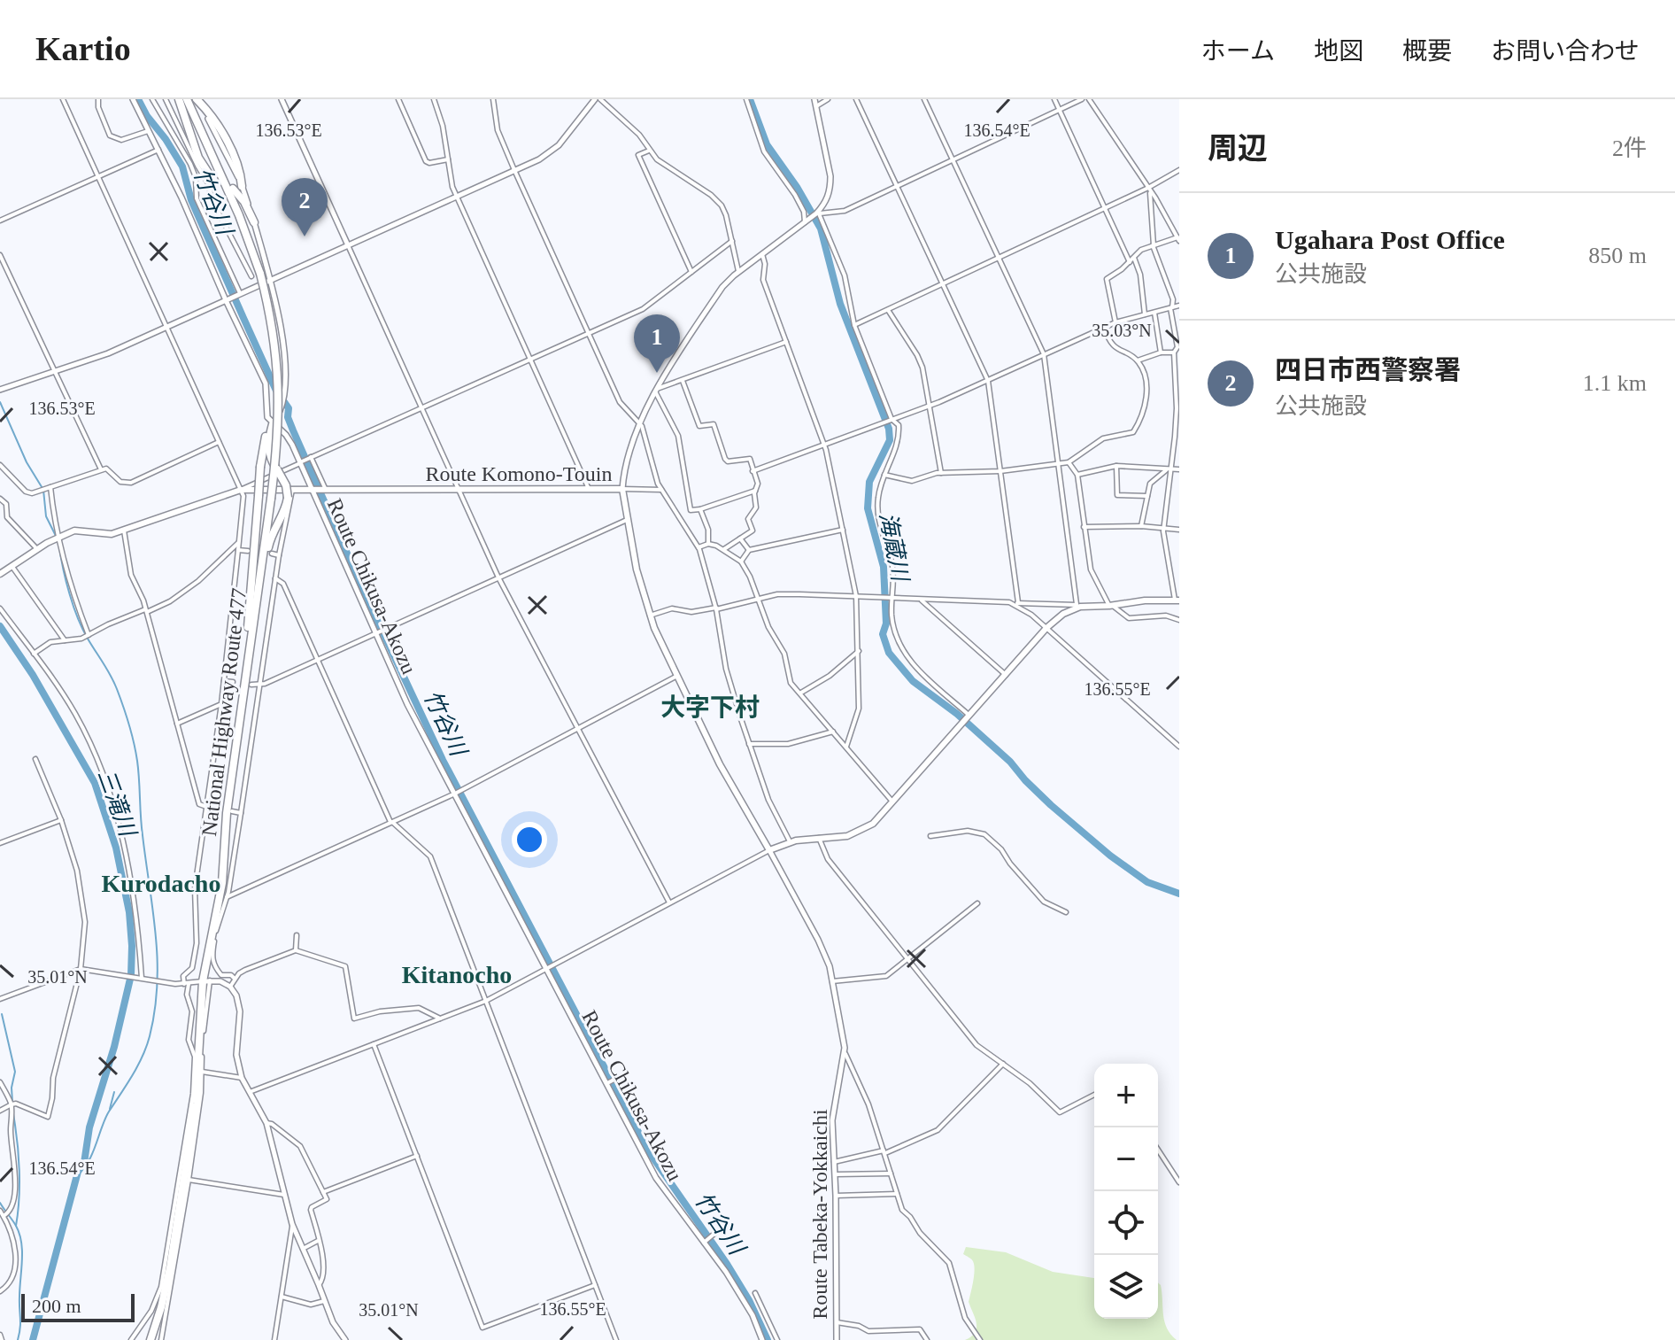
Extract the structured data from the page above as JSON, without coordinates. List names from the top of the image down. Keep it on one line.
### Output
{"streets":{"highway":["National Highway Route 477"],"main road":["Route Komono-Touin","Route Chikusa-Akozu","Route Tabeka-Yokkaichi"]},"crossings":[["Route Komono-Touin","Route Chikusa-Akozu"],["Route Komono-Touin","Route Tabeka-Yokkaichi"]],"districts":["大字下村","Kurodacho","Kitanocho"],"water":["竹谷川","海蔵川","三滝川"],"scale_bar":"200 m","page":{"header":"Kartio","nav":["ホーム","地図","概要","お問い合わせ"],"heading":["周辺","2件"],"pins":["2","1"],"list":[{"mark":"1","name":"Ugahara Post Office","note":"公共施設","value":"850 m"},{"mark":"2","name":"四日市西警察署","note":"公共施設","value":"1.1 km"}],"map_buttons":["+","−"],"scale":"200 m"},"coordinates":["136.53°E","136.54°E","35.03°N","136.55°E","35.01°N"]}
